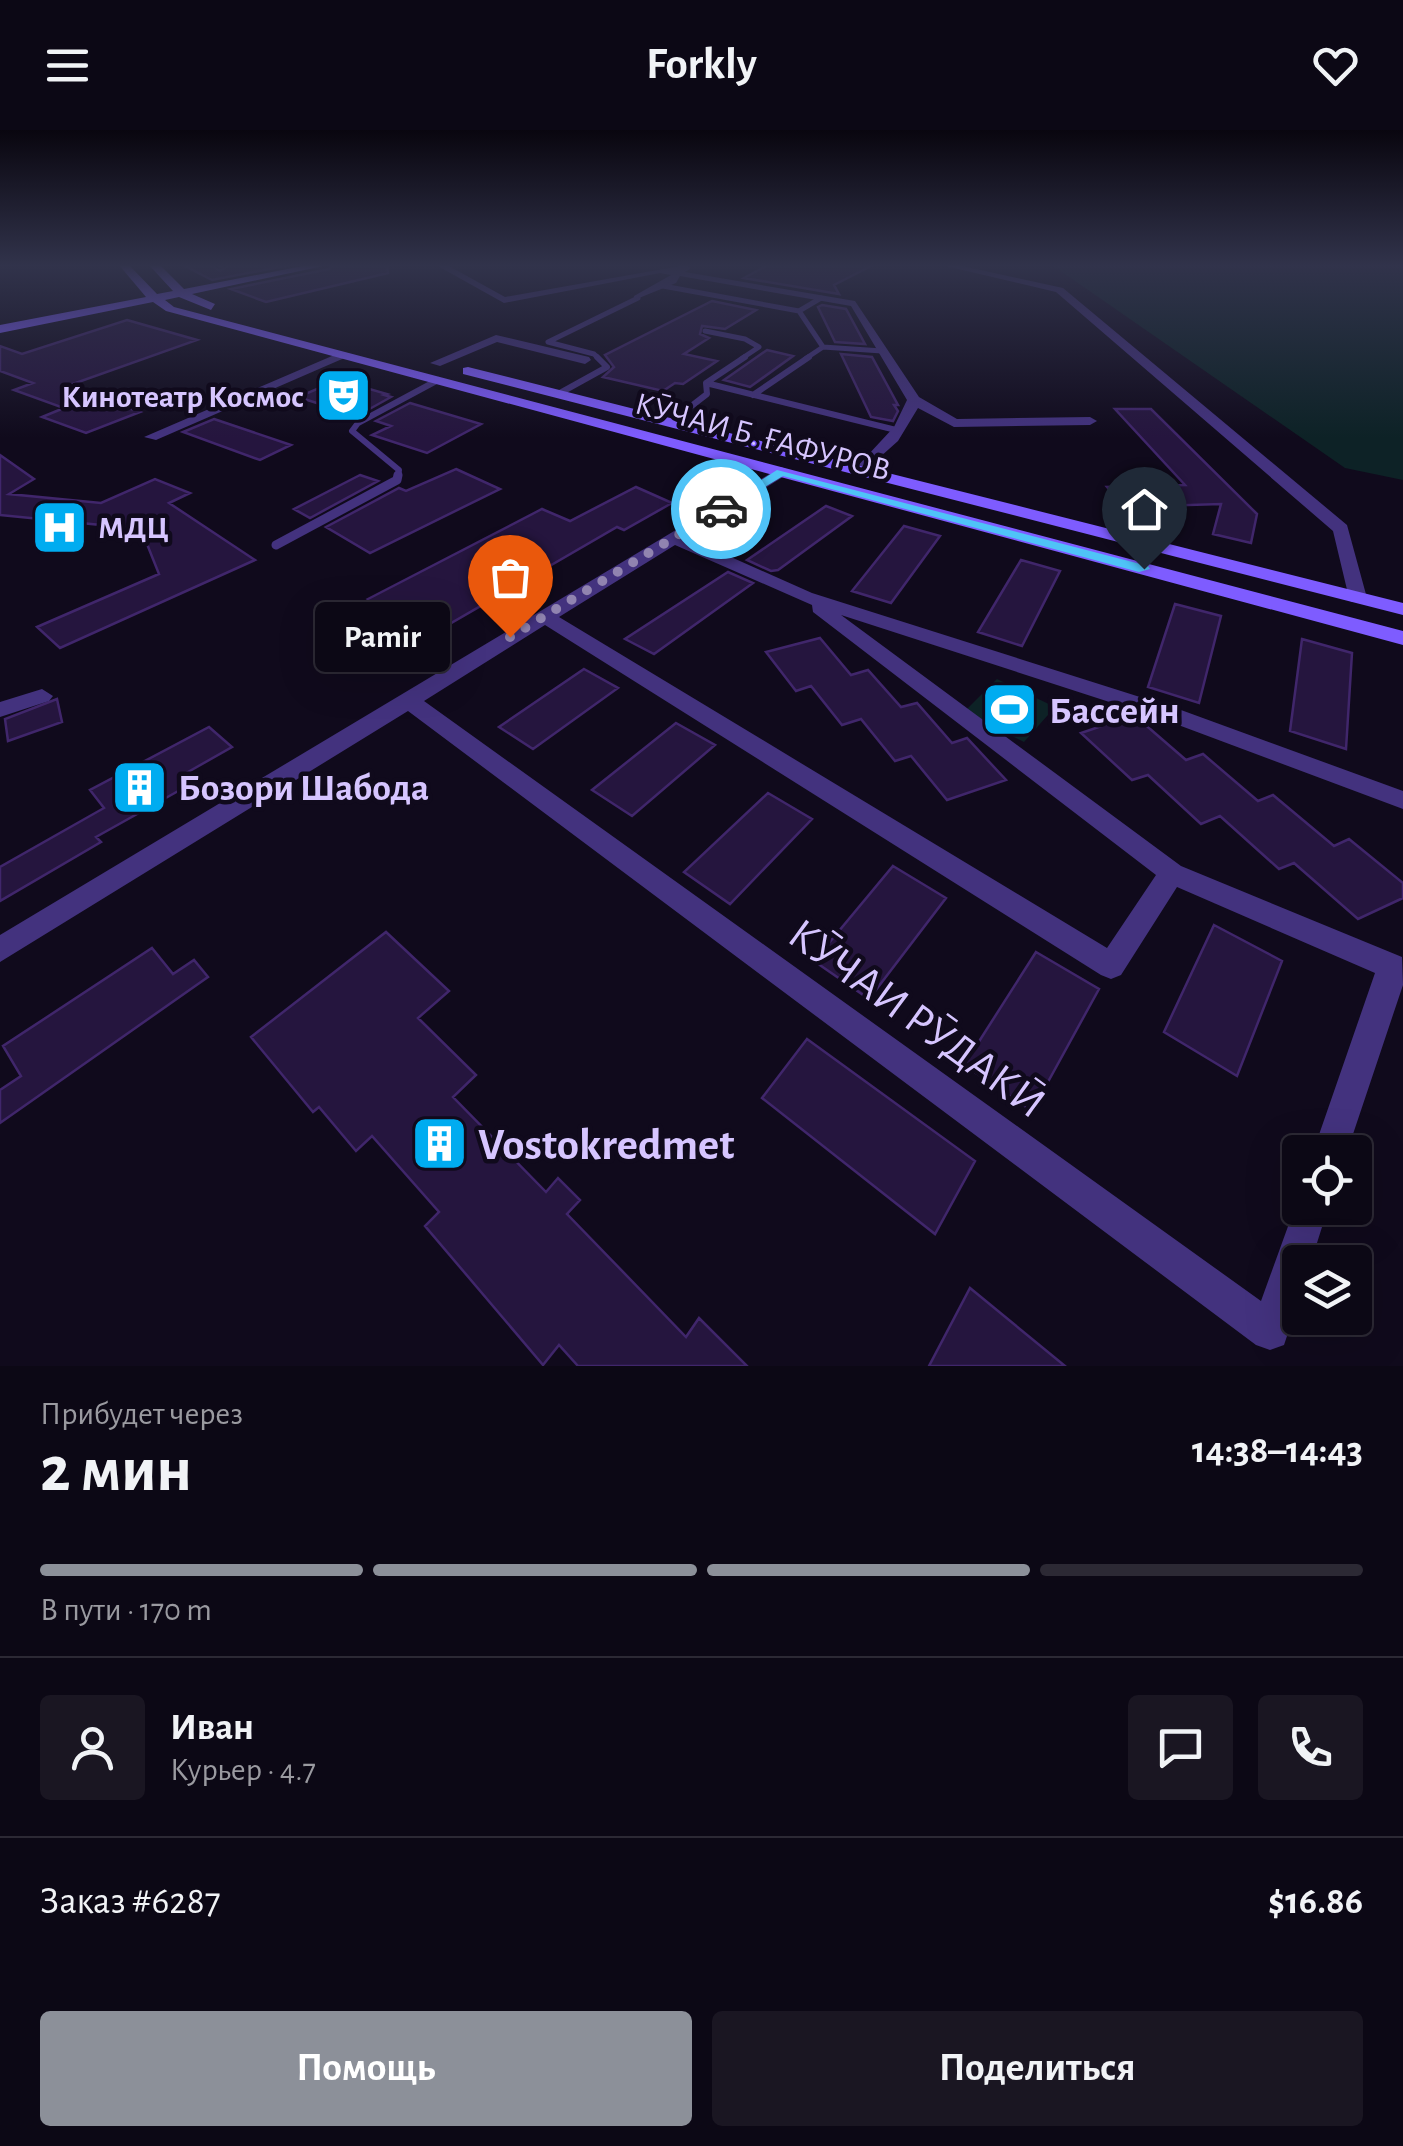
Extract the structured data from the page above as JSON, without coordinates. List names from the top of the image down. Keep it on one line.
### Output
{"streets":{"main road":["КӮЧАИ Б. ҒАФУРОВ"],"street":["КӮЧАИ РӮДАКӢ"]},"places":{"theatre":["Кинотеатр Космос"],"hospital":["МДЦ"],"other":["Pamir"],"sports":["Бассейн"],"building":["Бозори Шабода","Vostokredmet"]},"page":{"header":"Forkly","bubble":"Pamir","heading":["2 мин","Прибудет через","14:38–14:43"],"panel":["Иван","Курьер · 4.7","Заказ #6287","$16.86"],"bar":"В пути · 170 m","buttons":["Помощь","Поделиться"]}}
